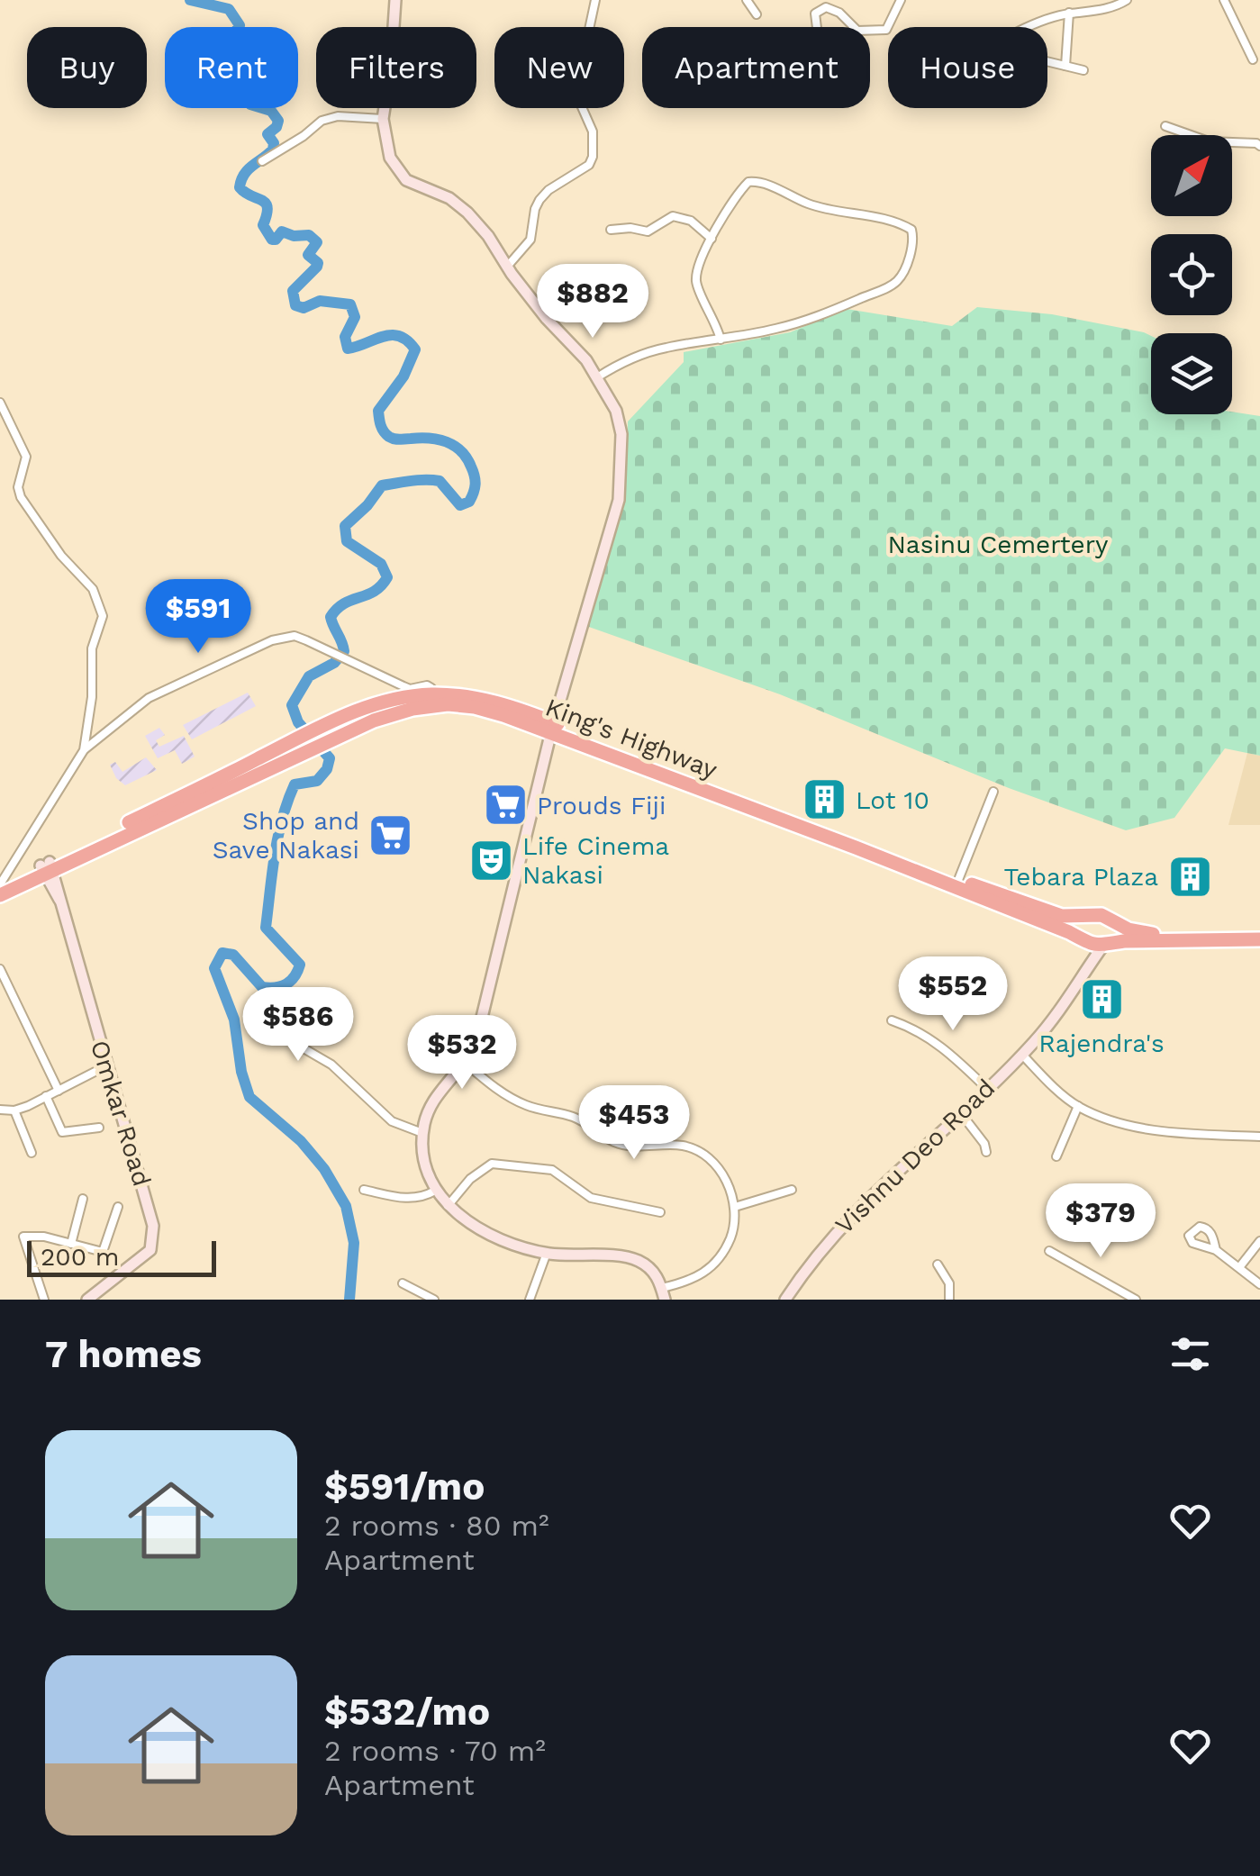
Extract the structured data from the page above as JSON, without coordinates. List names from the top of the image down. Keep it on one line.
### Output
{"streets":{"highway":["King's Highway"],"street":["Omkar Road","Vishnu Deo Road"]},"crossings":[["King's Highway","Omkar Road"],["King's Highway","Vishnu Deo Road"]],"parks":["Nasinu Cemertery"],"places":{"building":["Lot 10","Tebara Plaza","Rajendra's"],"supermarket":["Prouds Fiji","Shop and Save Nakasi"],"theatre":["Life Cinema Nakasi"]},"scale_bar":"200 m","north":"top right","page":{"chip":["Buy","Rent","Filters","New","Apartment","House"],"price":["$882","$591","$552","$586","$532","$453","$379"],"scale":"200 m","heading":"7 homes","list":[{"name":"$591/mo","note":"2 rooms · 80 m² · Apartment"},{"name":"$532/mo","note":"2 rooms · 70 m² · Apartment"}]}}
